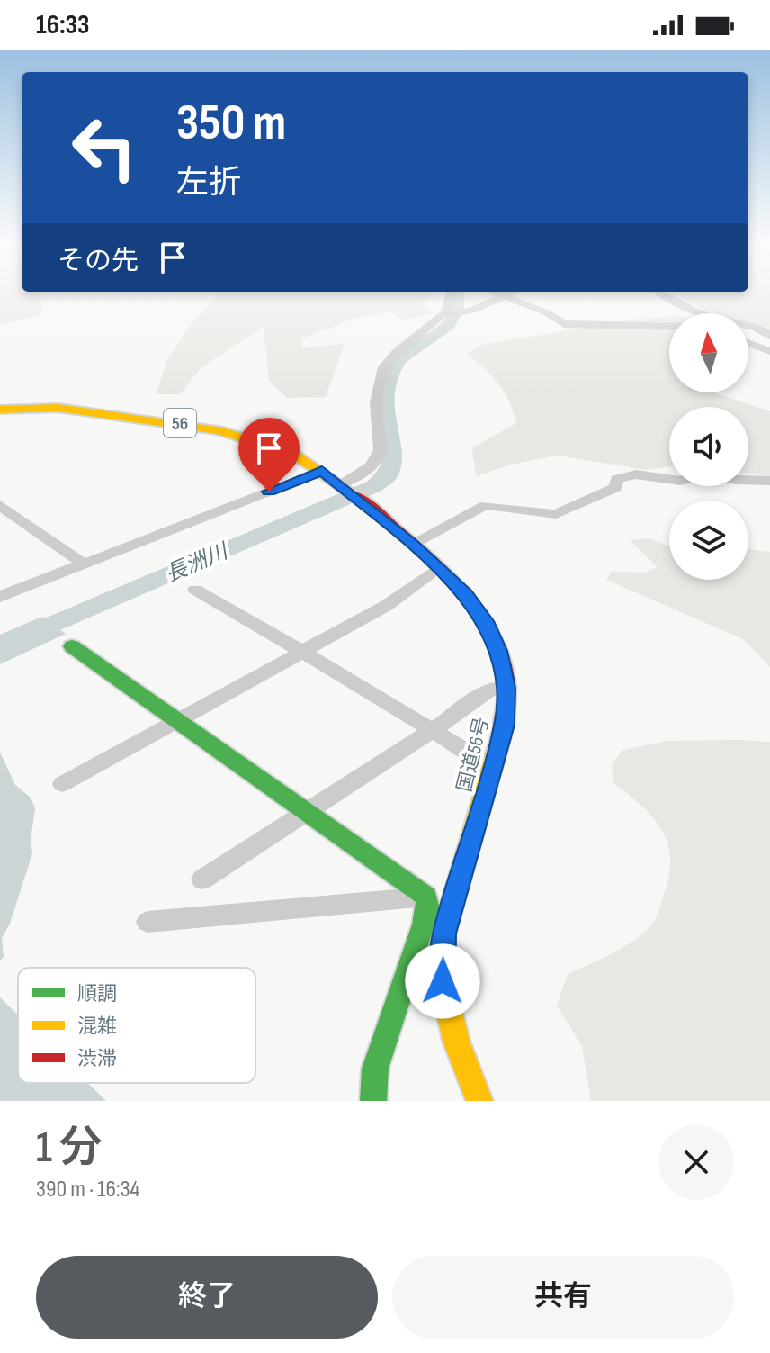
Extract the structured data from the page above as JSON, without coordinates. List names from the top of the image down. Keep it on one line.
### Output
{"streets":{"main road":["56","国道56号"]},"water":["長洲川"],"legend":["順調","混雑","渋滞"],"north":"top","page":{"status":"16:33","turn":["350 m","左折"],"then":"その先","heading":["1 分","390 m · 16:34"],"buttons":["終了","共有"]}}
